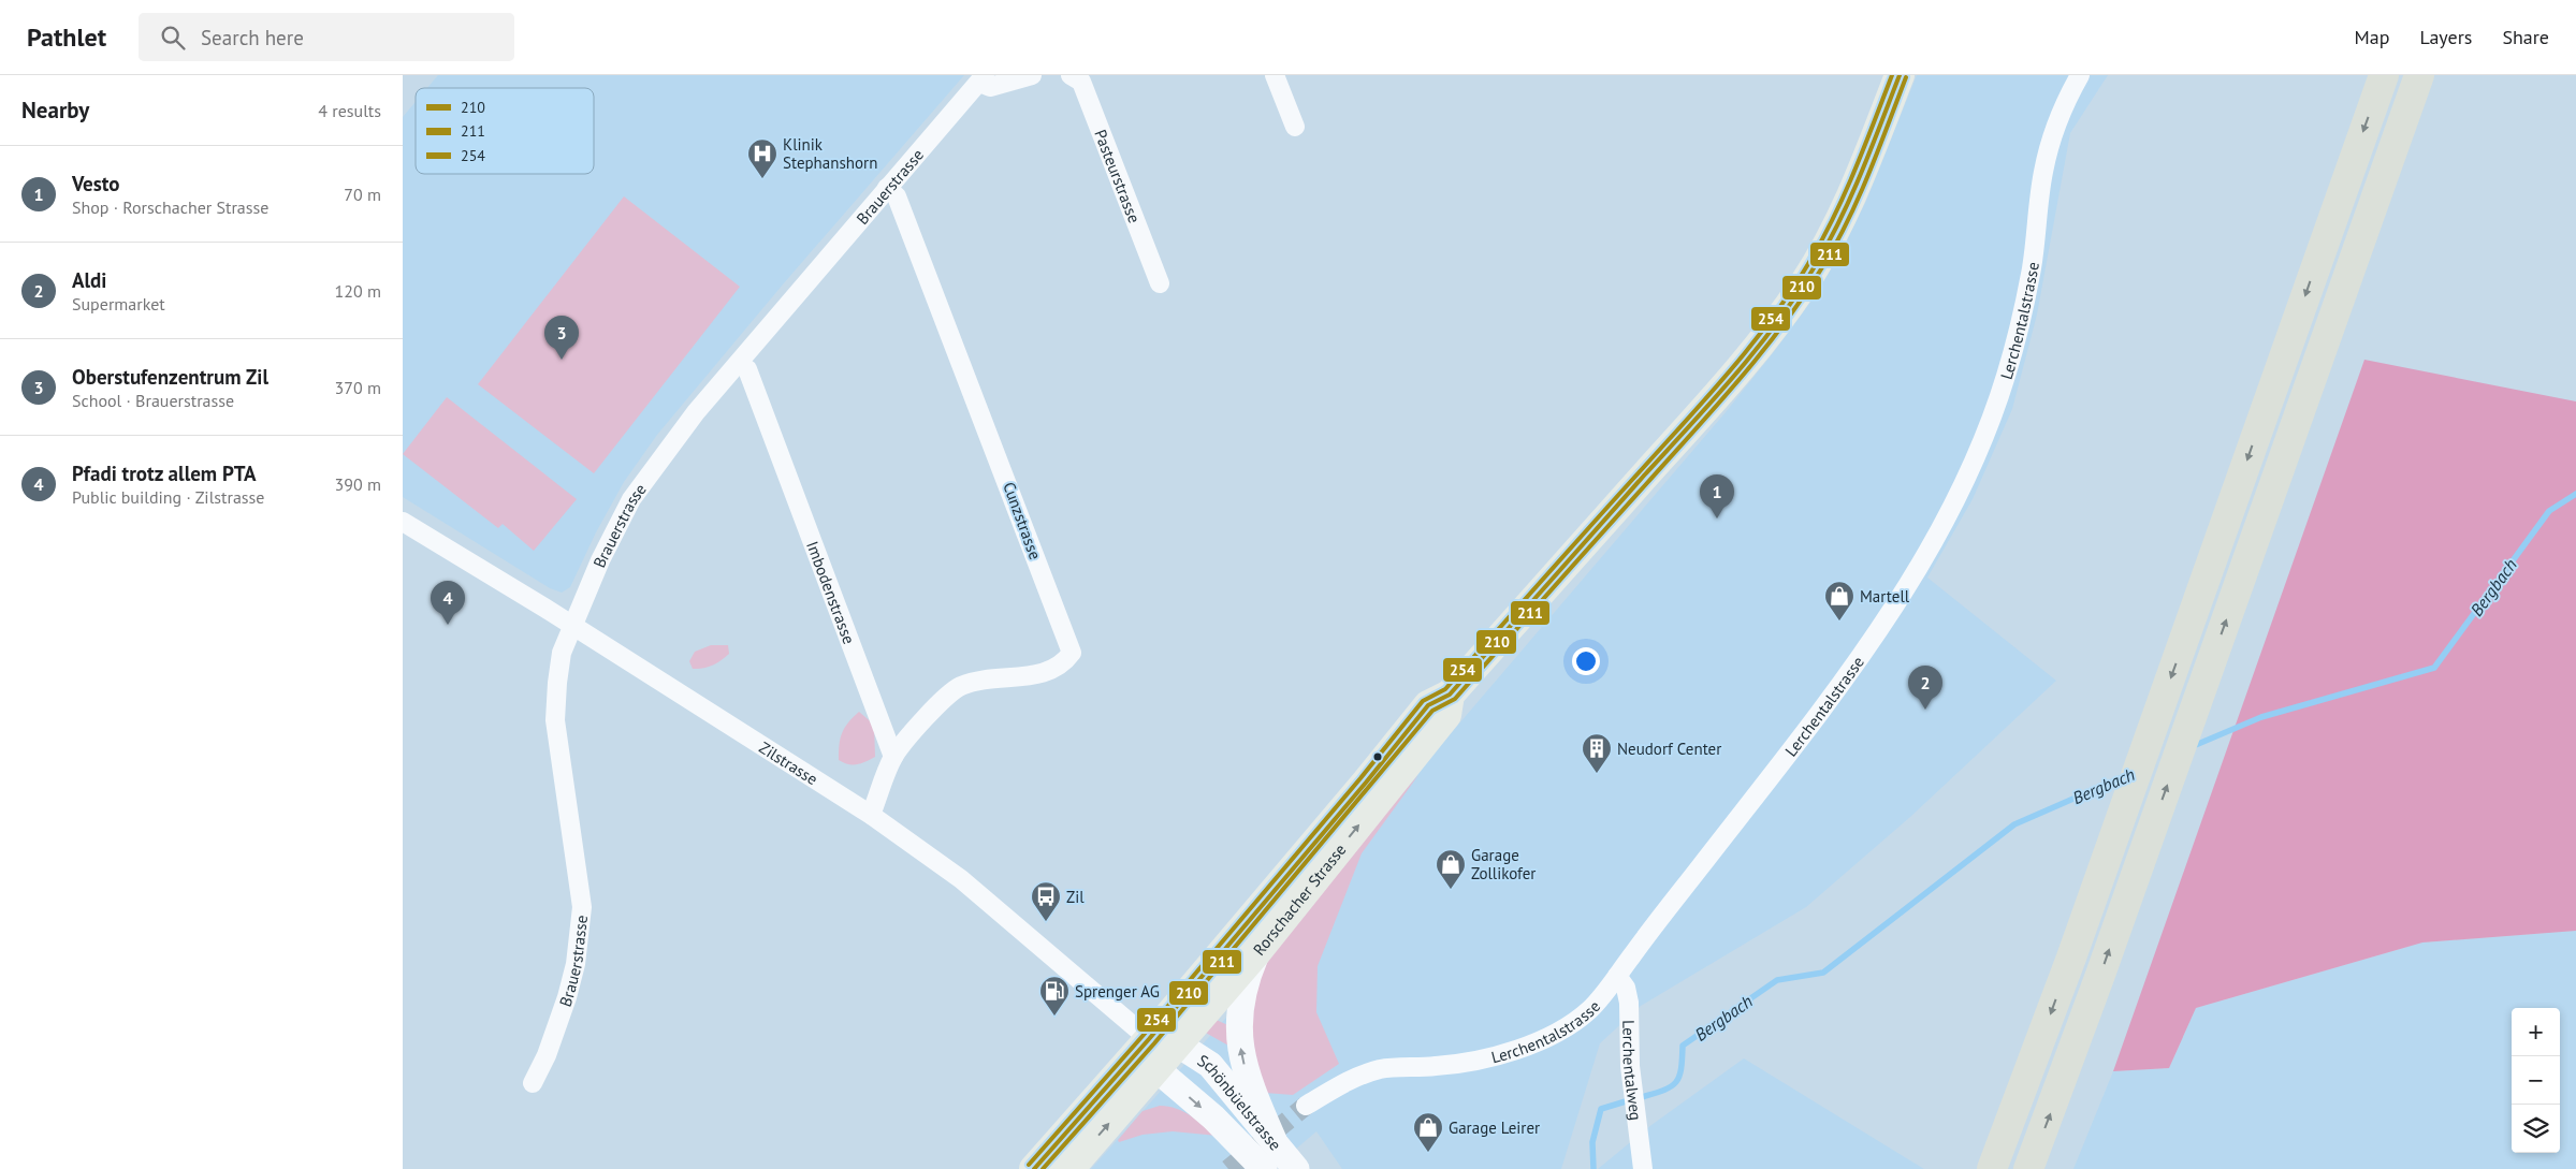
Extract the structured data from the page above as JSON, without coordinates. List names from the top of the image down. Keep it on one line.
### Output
{"streets":{"main road":["Rorschacher Strasse","Schönbüelstrasse"],"street":["Pasteurstrasse","Brauerstrasse","Lerchentalstrasse","Cunzstrasse","Imbodenstrasse","Zilstrasse","Lerchentalweg"]},"crossings":[["Brauerstrasse","Cunzstrasse"],["Brauerstrasse","Zilstrasse"],["Lerchentalstrasse","Lerchentalweg"],["Cunzstrasse","Imbodenstrasse"],["Zilstrasse","Rorschacher Strasse"],["Zilstrasse","Schönbüelstrasse"],["Rorschacher Strasse","Schönbüelstrasse"]],"water":["Bergbach"],"places":{"hospital":["Klinik Stephanshorn"],"shop":["Martell","Garage Zollikofer","Garage Leirer"],"building":["Neudorf Center"],"bus stop":["Zil"],"fuel station":["Sprenger AG"]},"lines":["transit line 210","transit line 254","transit line 211"],"legend":["210","211","254"],"page":{"header":"Pathlet","search":"Search here","nav":["Map","Layers","Share"],"heading":["Nearby","4 results"],"list":[{"mark":"1","name":"Vesto","note":"Shop · Rorschacher Strasse","value":"70 m"},{"mark":"2","name":"Aldi","note":"Supermarket","value":"120 m"},{"mark":"3","name":"Oberstufenzentrum Zil","note":"School · Brauerstrasse","value":"370 m"},{"mark":"4","name":"Pfadi trotz allem PTA","note":"Public building · Zilstrasse","value":"390 m"}],"pins":["3","1","4","2"],"map_buttons":["+","−"]}}
